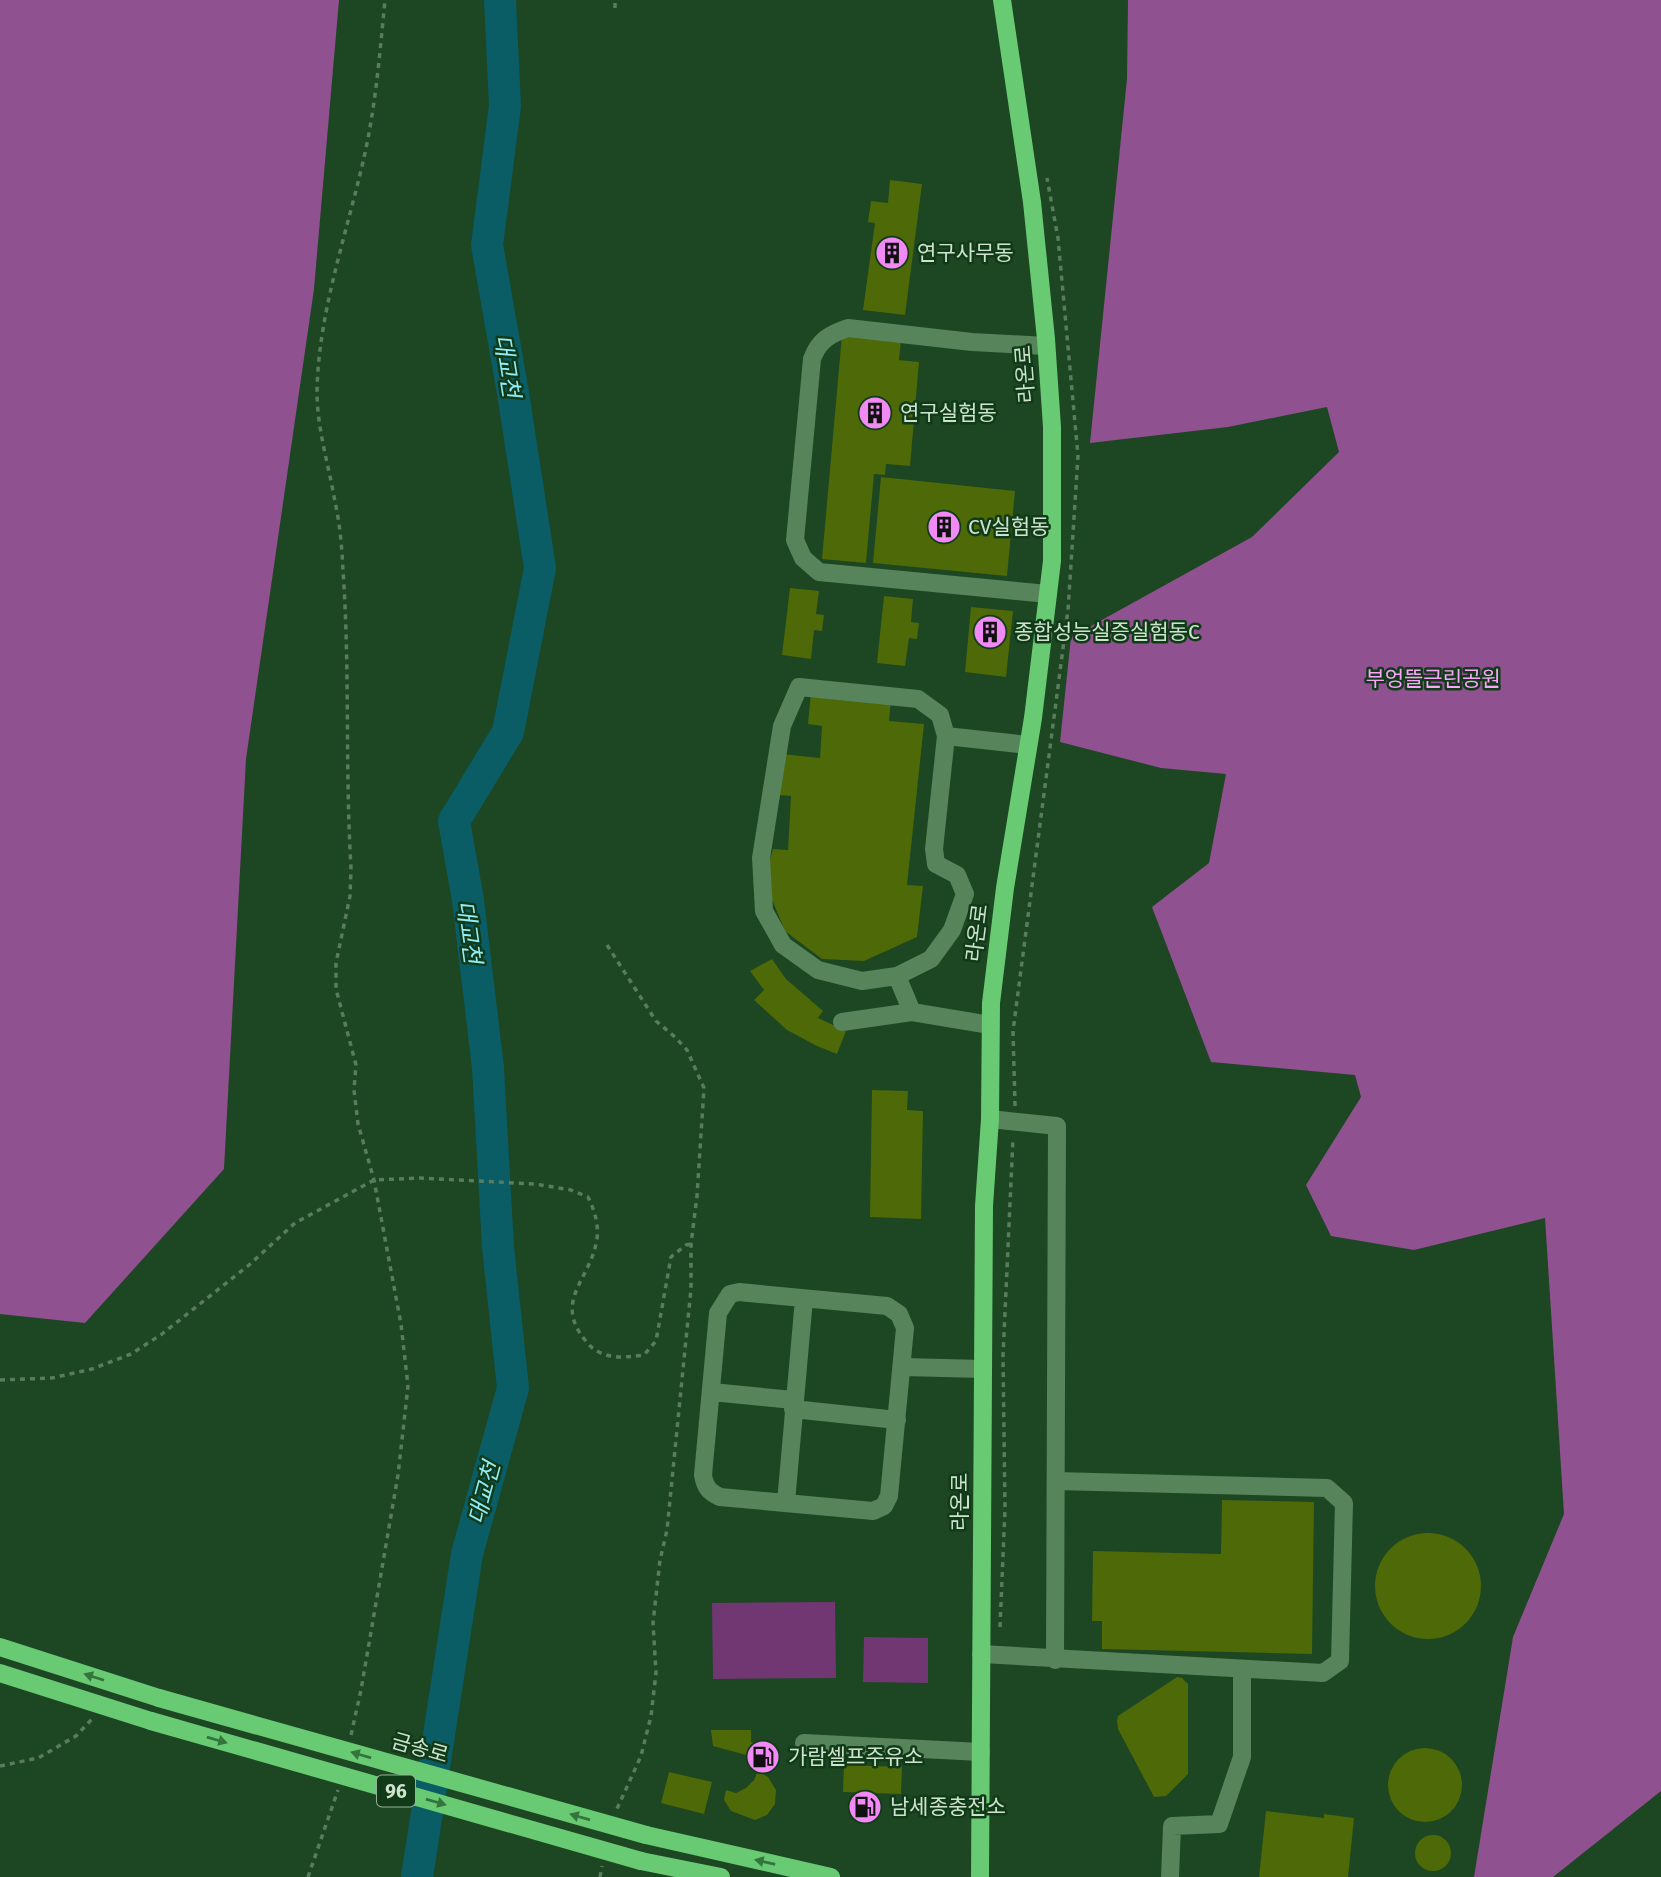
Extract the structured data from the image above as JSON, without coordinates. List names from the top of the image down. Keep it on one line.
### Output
{"streets":{"main road":["라온로","금송로","96"]},"water":["대교천"],"parks":["부엉뜰근린공원"],"places":{"building":["연구사무동","연구실험동","CV실험동","종합성능실증실험동C"],"fuel station":["가람셀프주유소","남세종충전소"]}}
